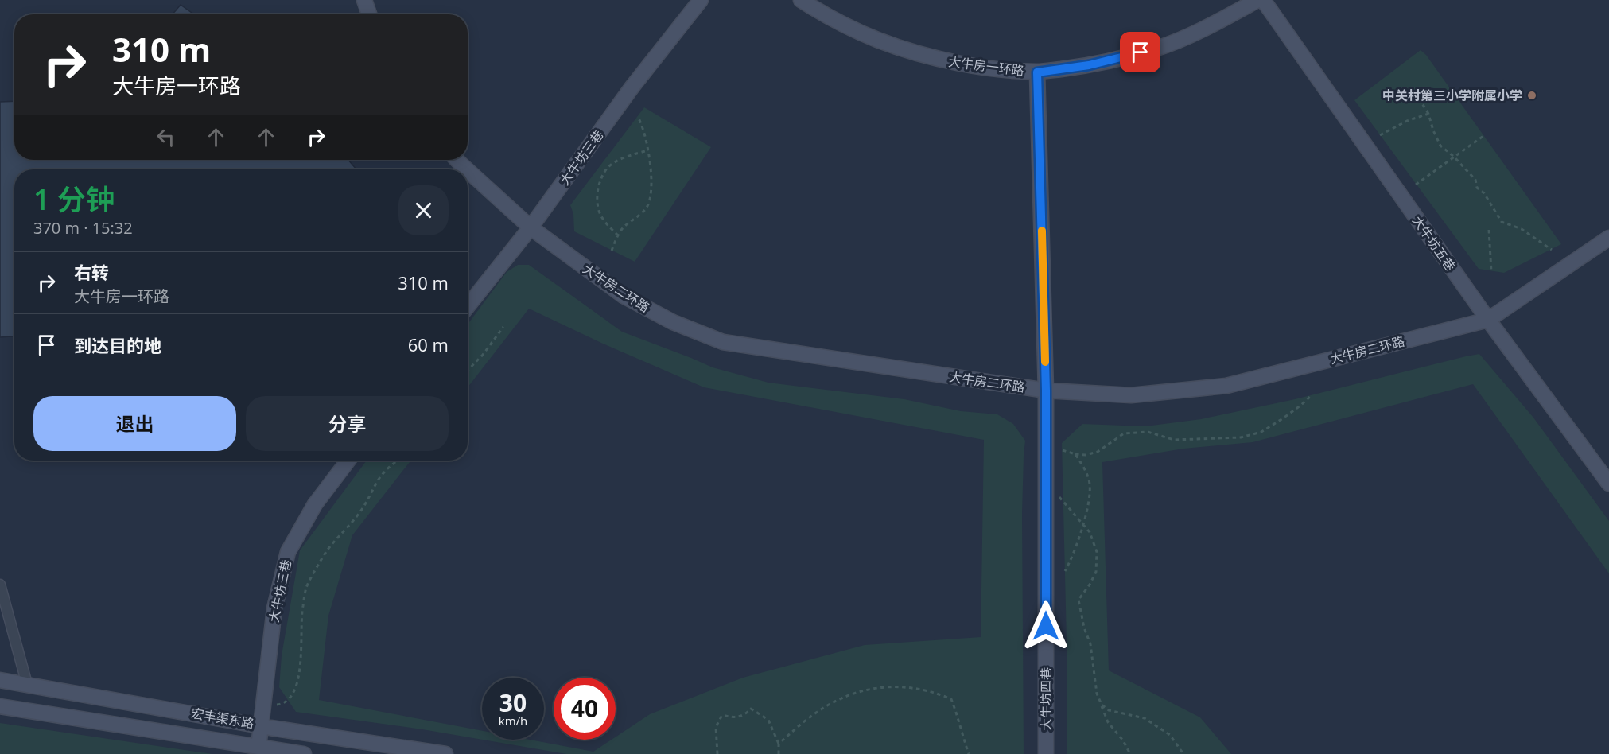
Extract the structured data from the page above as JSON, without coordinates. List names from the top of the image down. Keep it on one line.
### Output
{"streets":{"street":["大牛房一环路","大牛坊三巷","大牛坊五巷","大牛房二环路","大牛坊四巷","宏丰渠东路"]},"crossings":[["大牛房一环路","大牛坊四巷"],["大牛坊三巷","大牛房二环路"],["大牛坊三巷","宏丰渠东路"],["大牛坊五巷","大牛房二环路"],["大牛房二环路","大牛坊四巷"]],"places":["中关村第三小学附属小学"],"page":{"turn":["310 m","大牛房一环路"],"heading":["1 分钟","370 m · 15:32"],"list":[{"name":"右转","note":"大牛房一环路","value":"310 m"},{"name":"到达目的地","value":"60 m"}],"buttons":["退出","分享"],"speed":"30 km/h","limit":"40"}}
